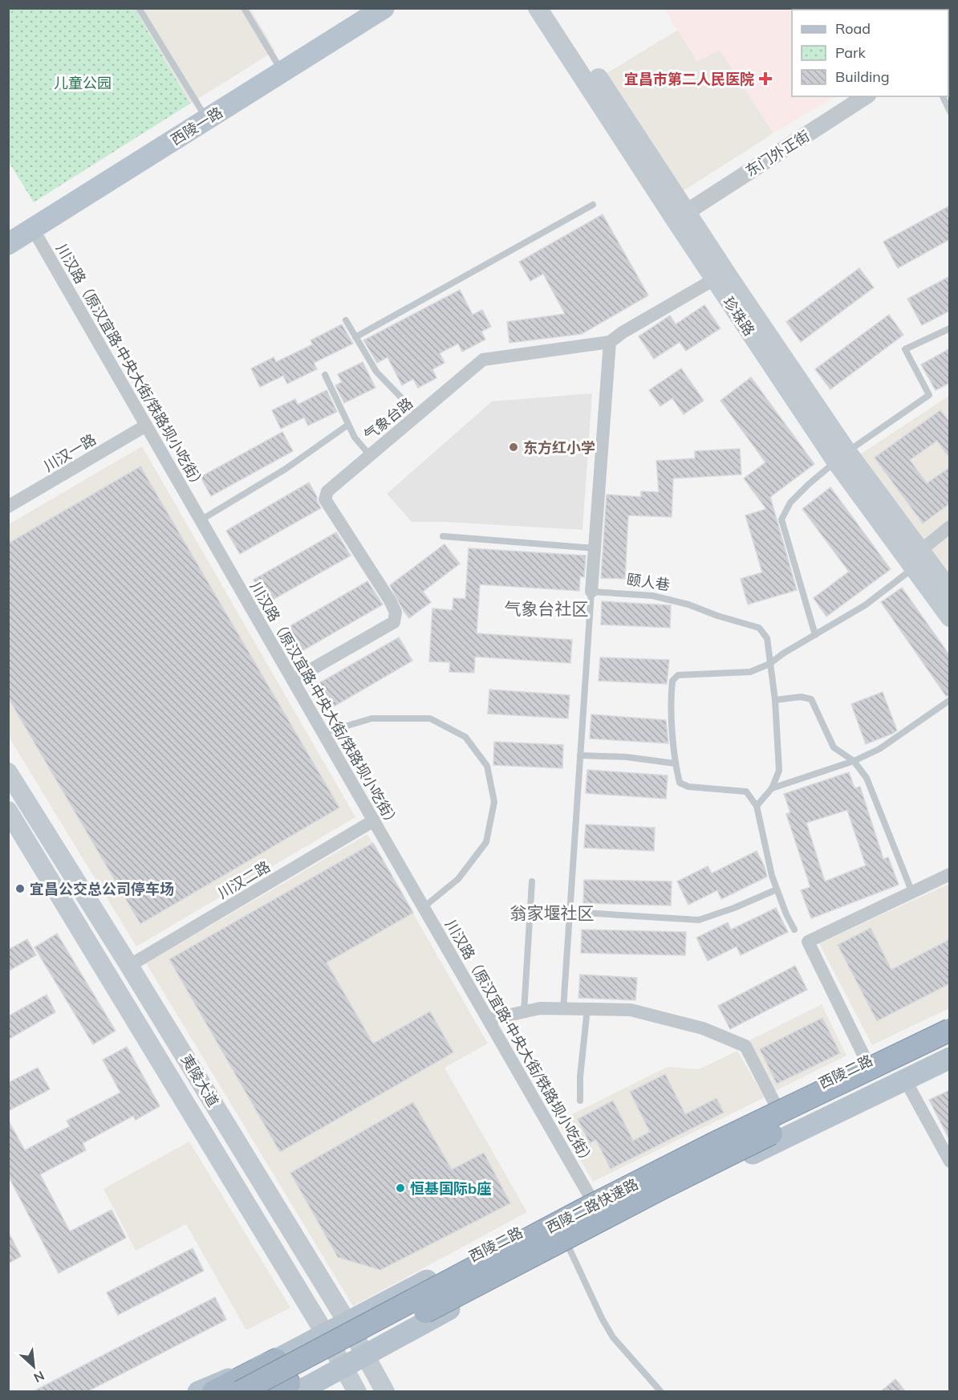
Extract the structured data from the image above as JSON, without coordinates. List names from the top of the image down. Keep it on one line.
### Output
{"streets":{"highway":["西陵二路快速路"],"main road":["西陵一路","珍珠路","西陵二路","夷陵大道"],"street":["东门外正街","川汉路（原汉宜路·中央大街/铁路坝小吃街）","气象台路","川汉一路","川汉二路"],"lane":["颐人巷"]},"crossings":[["西陵一路","川汉路（原汉宜路·中央大街/铁路坝小吃街）"],["东门外正街","珍珠路"],["珍珠路","气象台路"],["川汉路（原汉宜路·中央大街/铁路坝小吃街）","气象台路"],["川汉路（原汉宜路·中央大街/铁路坝小吃街）","川汉一路"],["川汉路（原汉宜路·中央大街/铁路坝小吃街）","川汉二路"],["川汉路（原汉宜路·中央大街/铁路坝小吃街）","西陵二路"],["川汉二路","夷陵大道"],["西陵二路","夷陵大道"]],"districts":["气象台社区","翁家堰社区"],"parks":["儿童公园"],"places":{"health":["宜昌市第二人民医院"],"other":["东方红小学","宜昌公交总公司停车场","恒基国际b座"]},"legend":["Road","Park","Building"],"north":"bottom right"}
